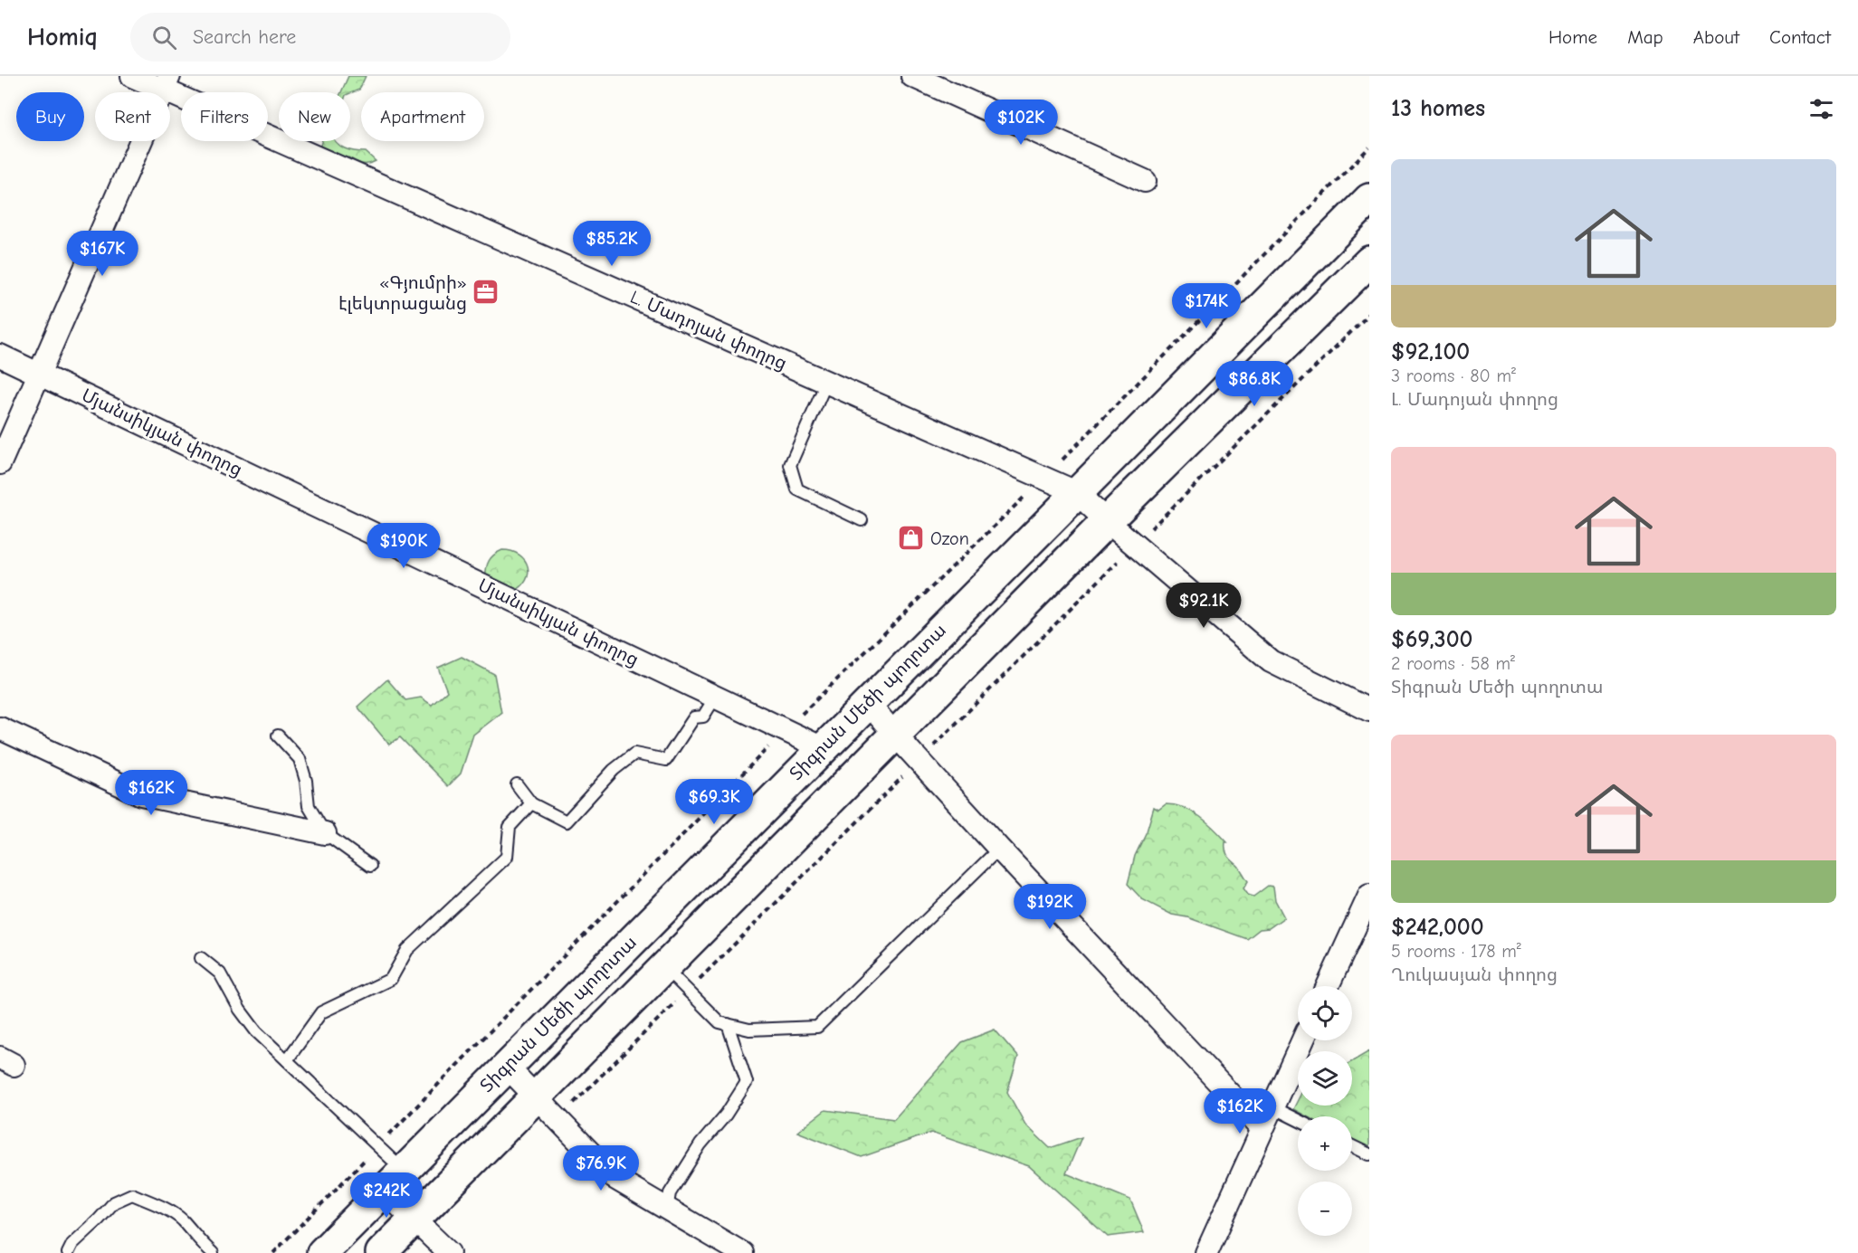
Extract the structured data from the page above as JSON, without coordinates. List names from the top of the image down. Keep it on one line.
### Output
{"streets":{"main road":["Տիգրան Մեծի պողոտա"],"street":["L. Մադոյան փողոց","Մյանսիկյան փողոց"]},"crossings":[["L. Մադոյան փողոց","Տիգրան Մեծի պողոտա"],["Մյանսիկյան փողոց","Տիգրան Մեծի պողոտա"]],"places":{"office":["«Գյումրի» էլեկտրացանց"],"shop":["Ozon"]},"page":{"header":"Homiq","search":"Search here","nav":["Home","Map","About","Contact"],"heading":"13 homes","chip":["Buy","Rent","Filters","New","Apartment"],"price":["$102K","$85.2K","$167K","$174K","$86.8K","$190K","$92.1K","$162K","$69.3K","$192K","$162K","$76.9K","$242K"],"list":[{"name":"$92,100","note":"3 rooms · 80 m² · Լ. Մադոյան փողոց"},{"name":"$69,300","note":"2 rooms · 58 m² · Տիգրան Մեծի պողոտա"},{"name":"$242,000","note":"5 rooms · 178 m² · Ղուկասյան փողոց"}],"map_buttons":["+","−"]}}
